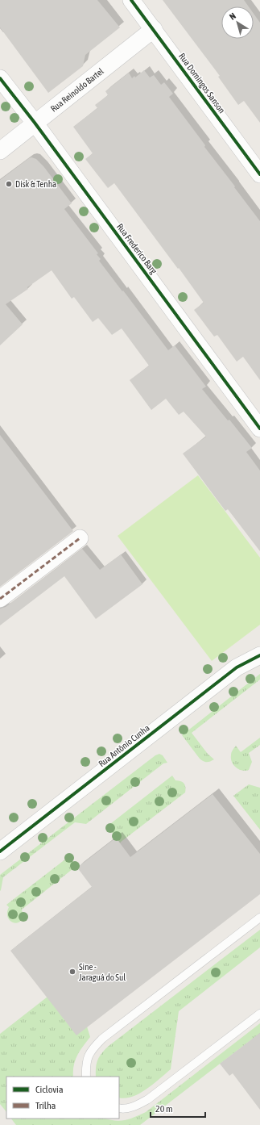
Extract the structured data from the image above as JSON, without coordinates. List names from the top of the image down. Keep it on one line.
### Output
{"streets":{"street":["Rua Domingos Sanson","Rua Reinoldo Bartel","Rua Frederico Barg","Rua Antônio Cunha"]},"crossings":[["Rua Domingos Sanson","Rua Reinoldo Bartel"],["Rua Reinoldo Bartel","Rua Frederico Barg"]],"places":["Disk & Tenha","Sine - Jaraguá do Sul"],"legend":["Ciclovia","Trilha"],"scale_bar":"20 m","north":"top left"}
